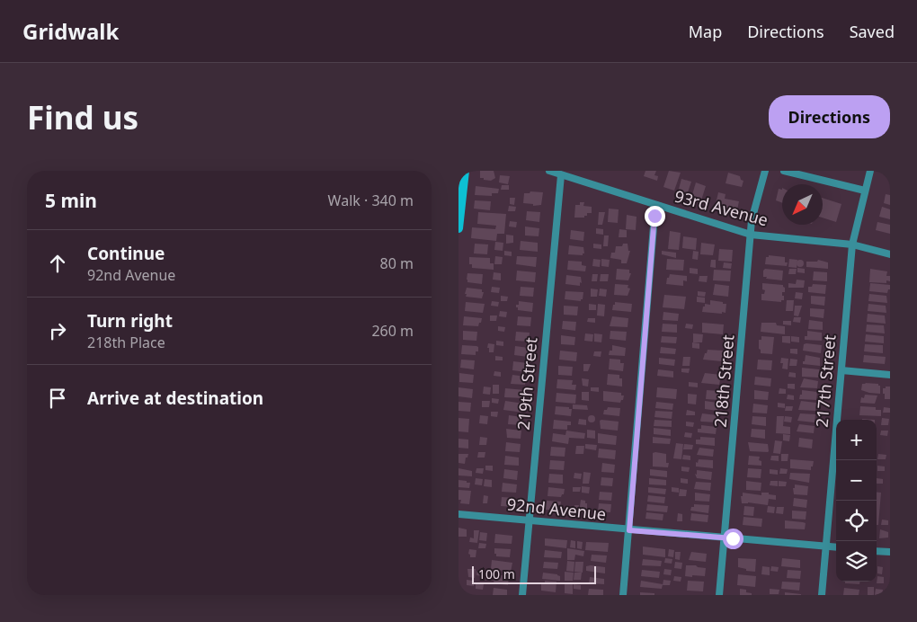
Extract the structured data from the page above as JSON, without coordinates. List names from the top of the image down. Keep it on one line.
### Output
{"streets":{"street":["93rd Avenue","218th Street","217th Street","219th Street","92nd Avenue"]},"crossings":[["93rd Avenue","218th Street"],["93rd Avenue","217th Street"],["93rd Avenue","219th Street"],["218th Street","92nd Avenue"],["217th Street","92nd Avenue"],["219th Street","92nd Avenue"]],"scale_bar":"100 m","north":"bottom left","page":{"header":"Gridwalk","nav":["Map","Directions","Saved"],"buttons":"Directions","title":"Find us","heading":["5 min","Walk · 340 m"],"list":[["Continue","92nd Avenue","80 m"],["Turn right","218th Place","260 m"],"Arrive at destination"],"map_buttons":["+","−"],"scale":"100 m"}}
